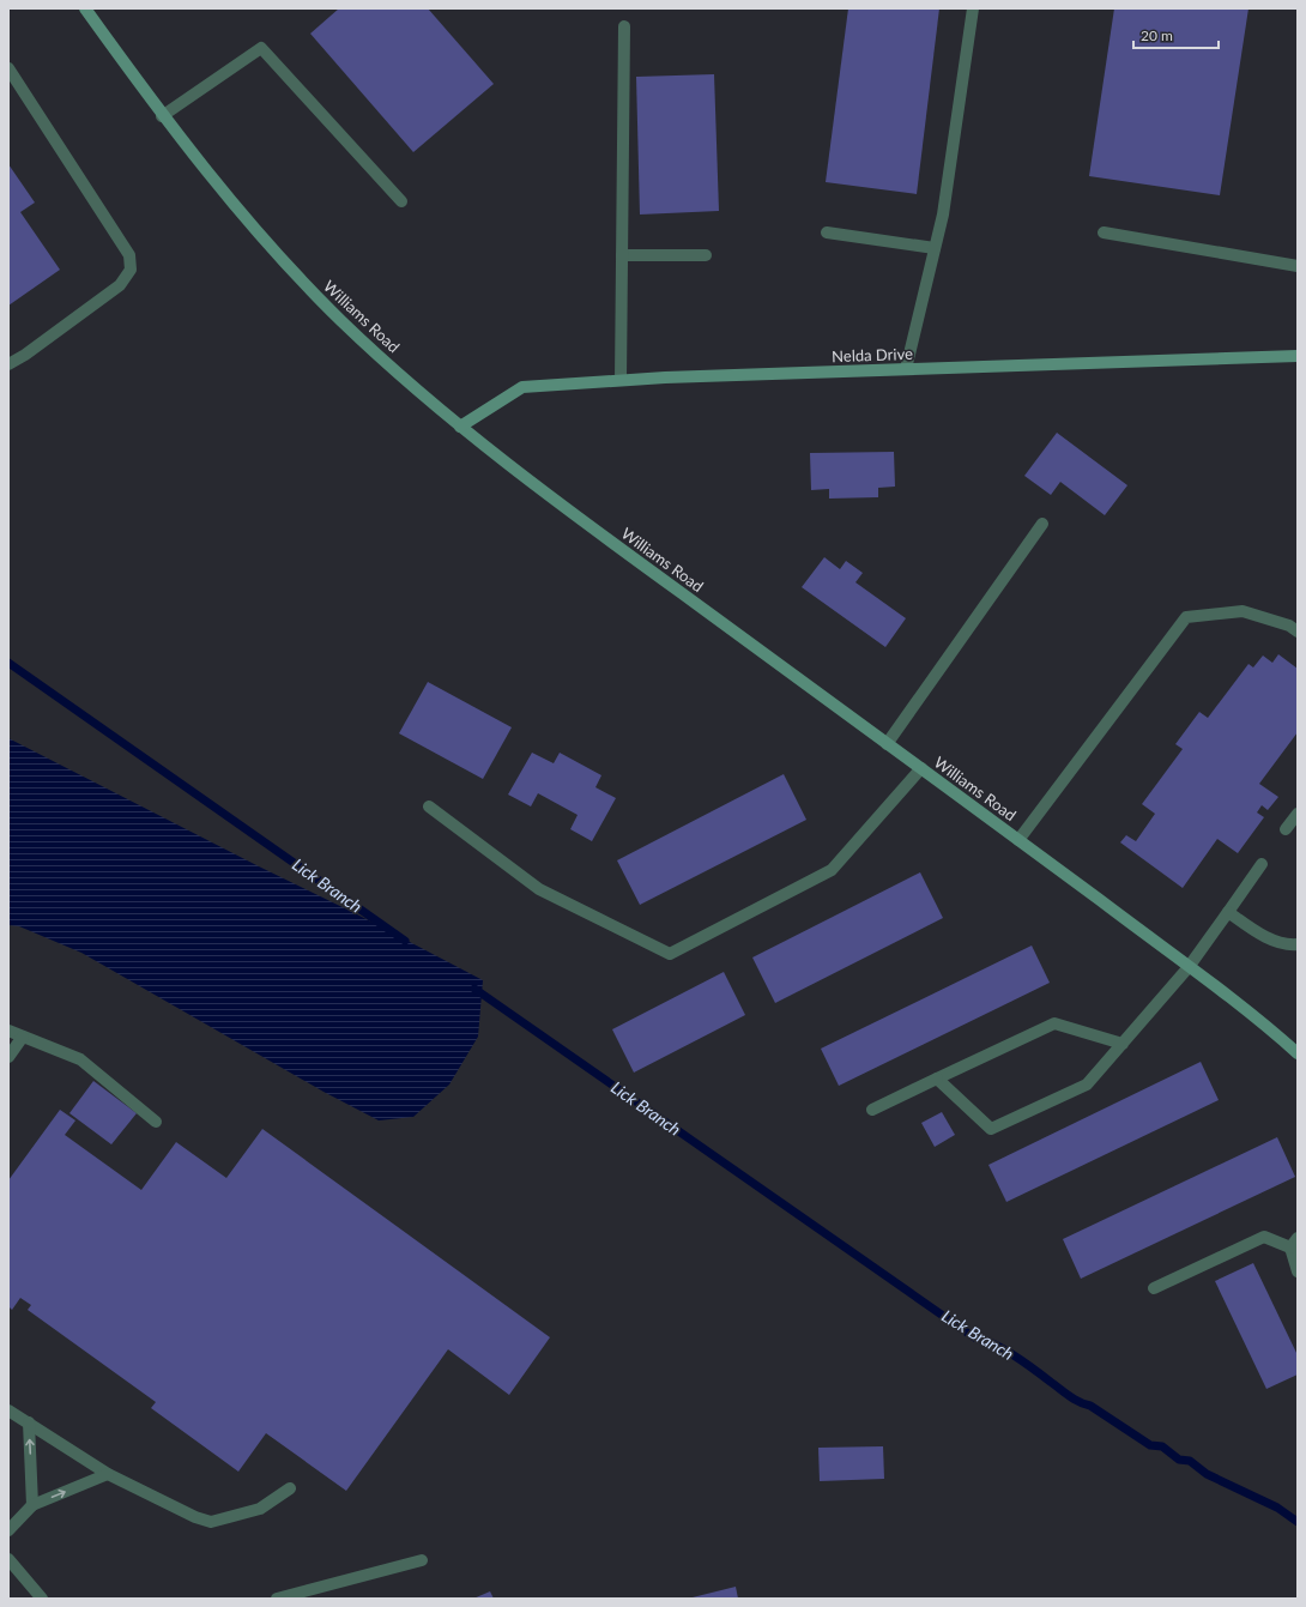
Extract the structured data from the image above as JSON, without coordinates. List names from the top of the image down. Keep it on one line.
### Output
{"streets":{"street":["Williams Road","Nelda Drive"]},"crossings":[["Williams Road","Nelda Drive"]],"water":["Lick Branch"],"scale_bar":"20 m"}
